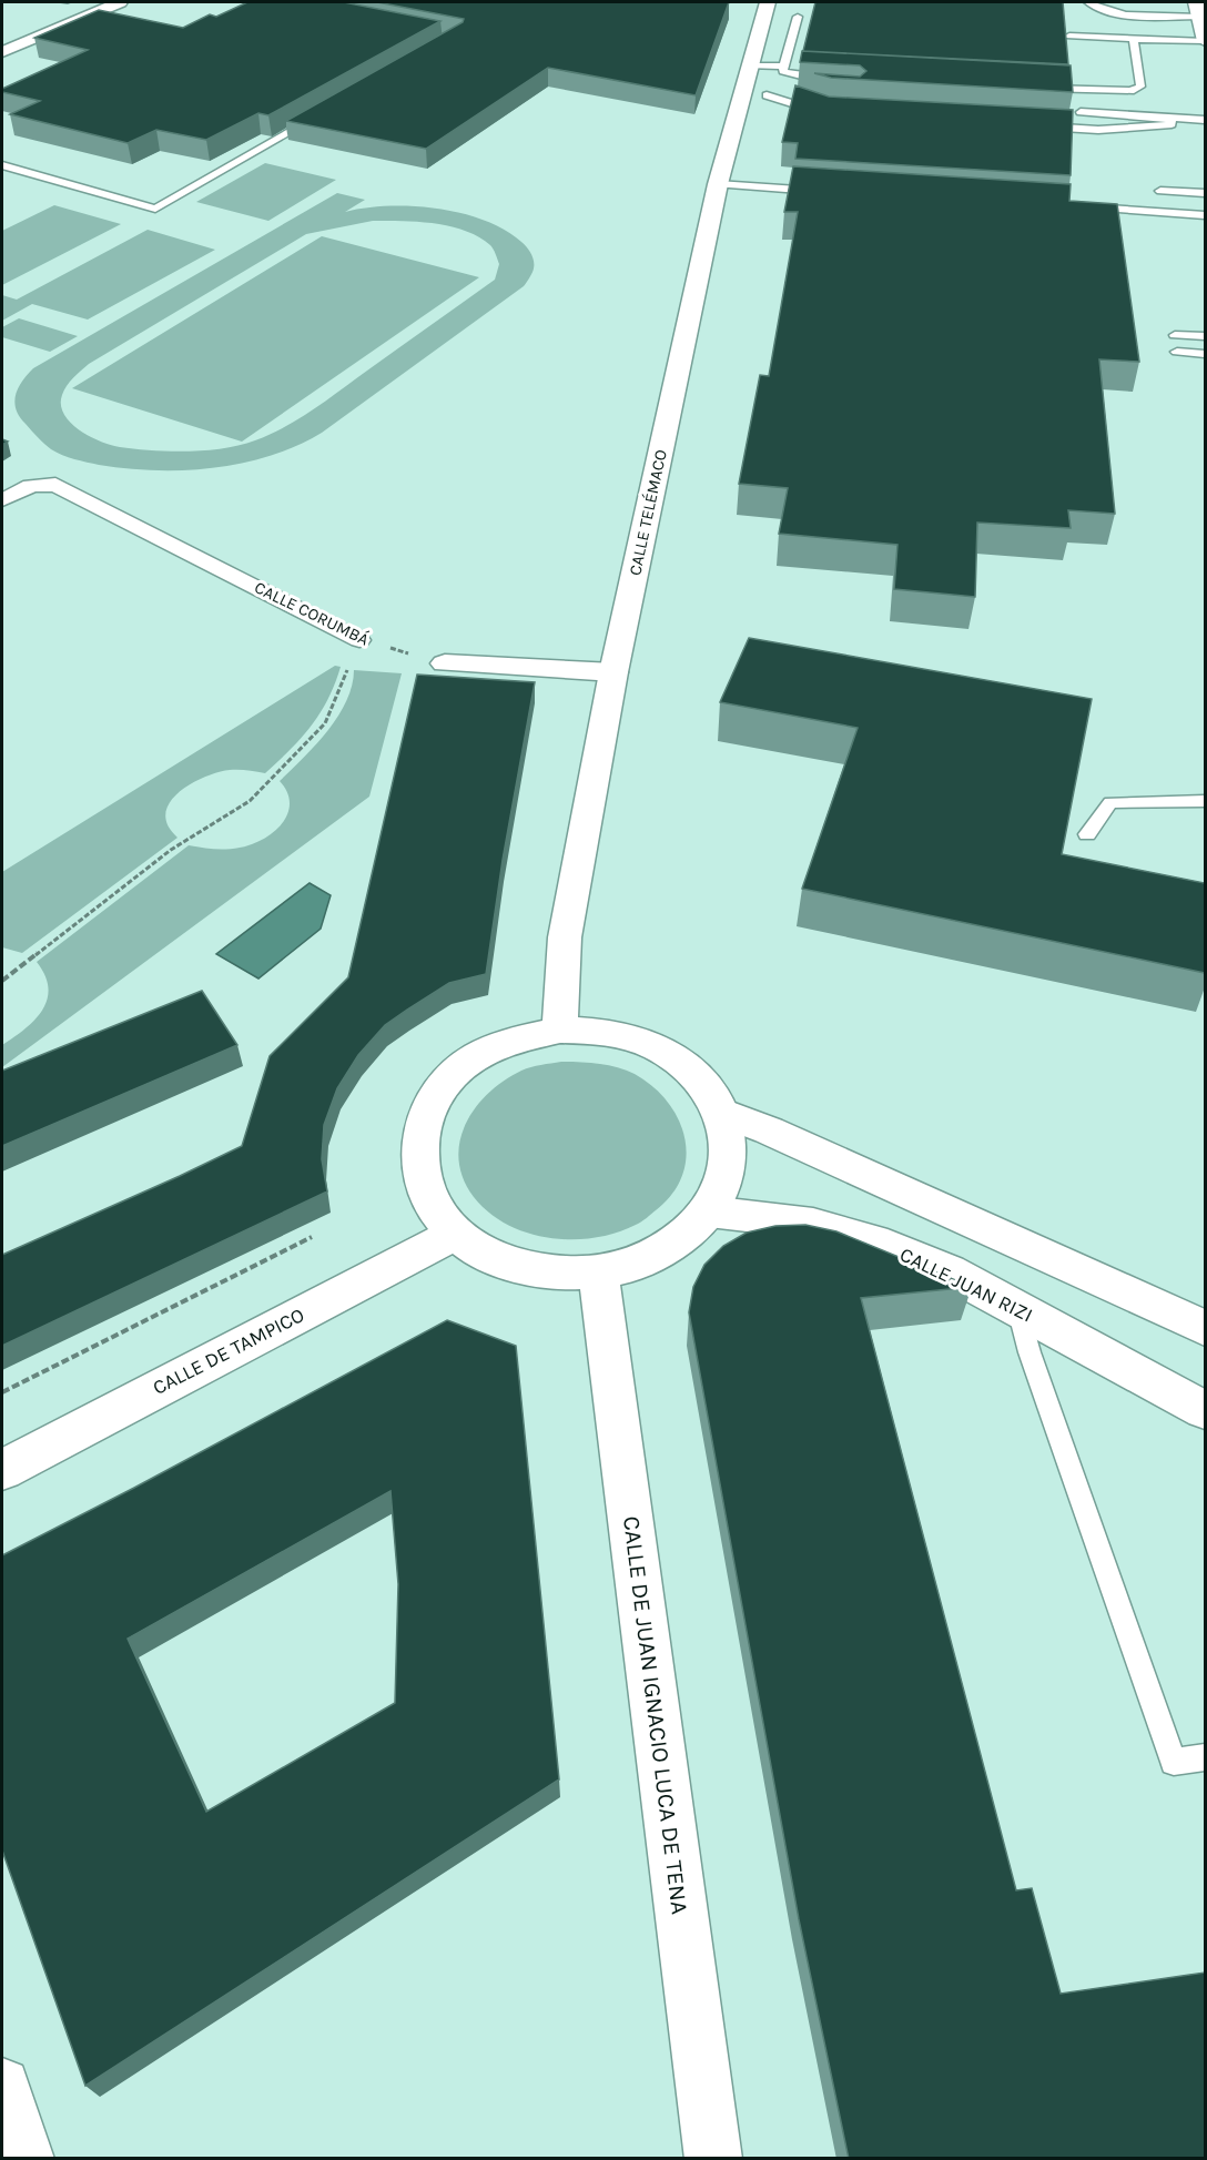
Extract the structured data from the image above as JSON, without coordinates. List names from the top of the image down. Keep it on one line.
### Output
{"streets":{"street":["CALLE TELÉMACO","CALLE CORUMBÁ","CALLE JUAN RIZI","CALLE DE TAMPICO","CALLE DE JUAN IGNACIO LUCA DE TENA"]}}
